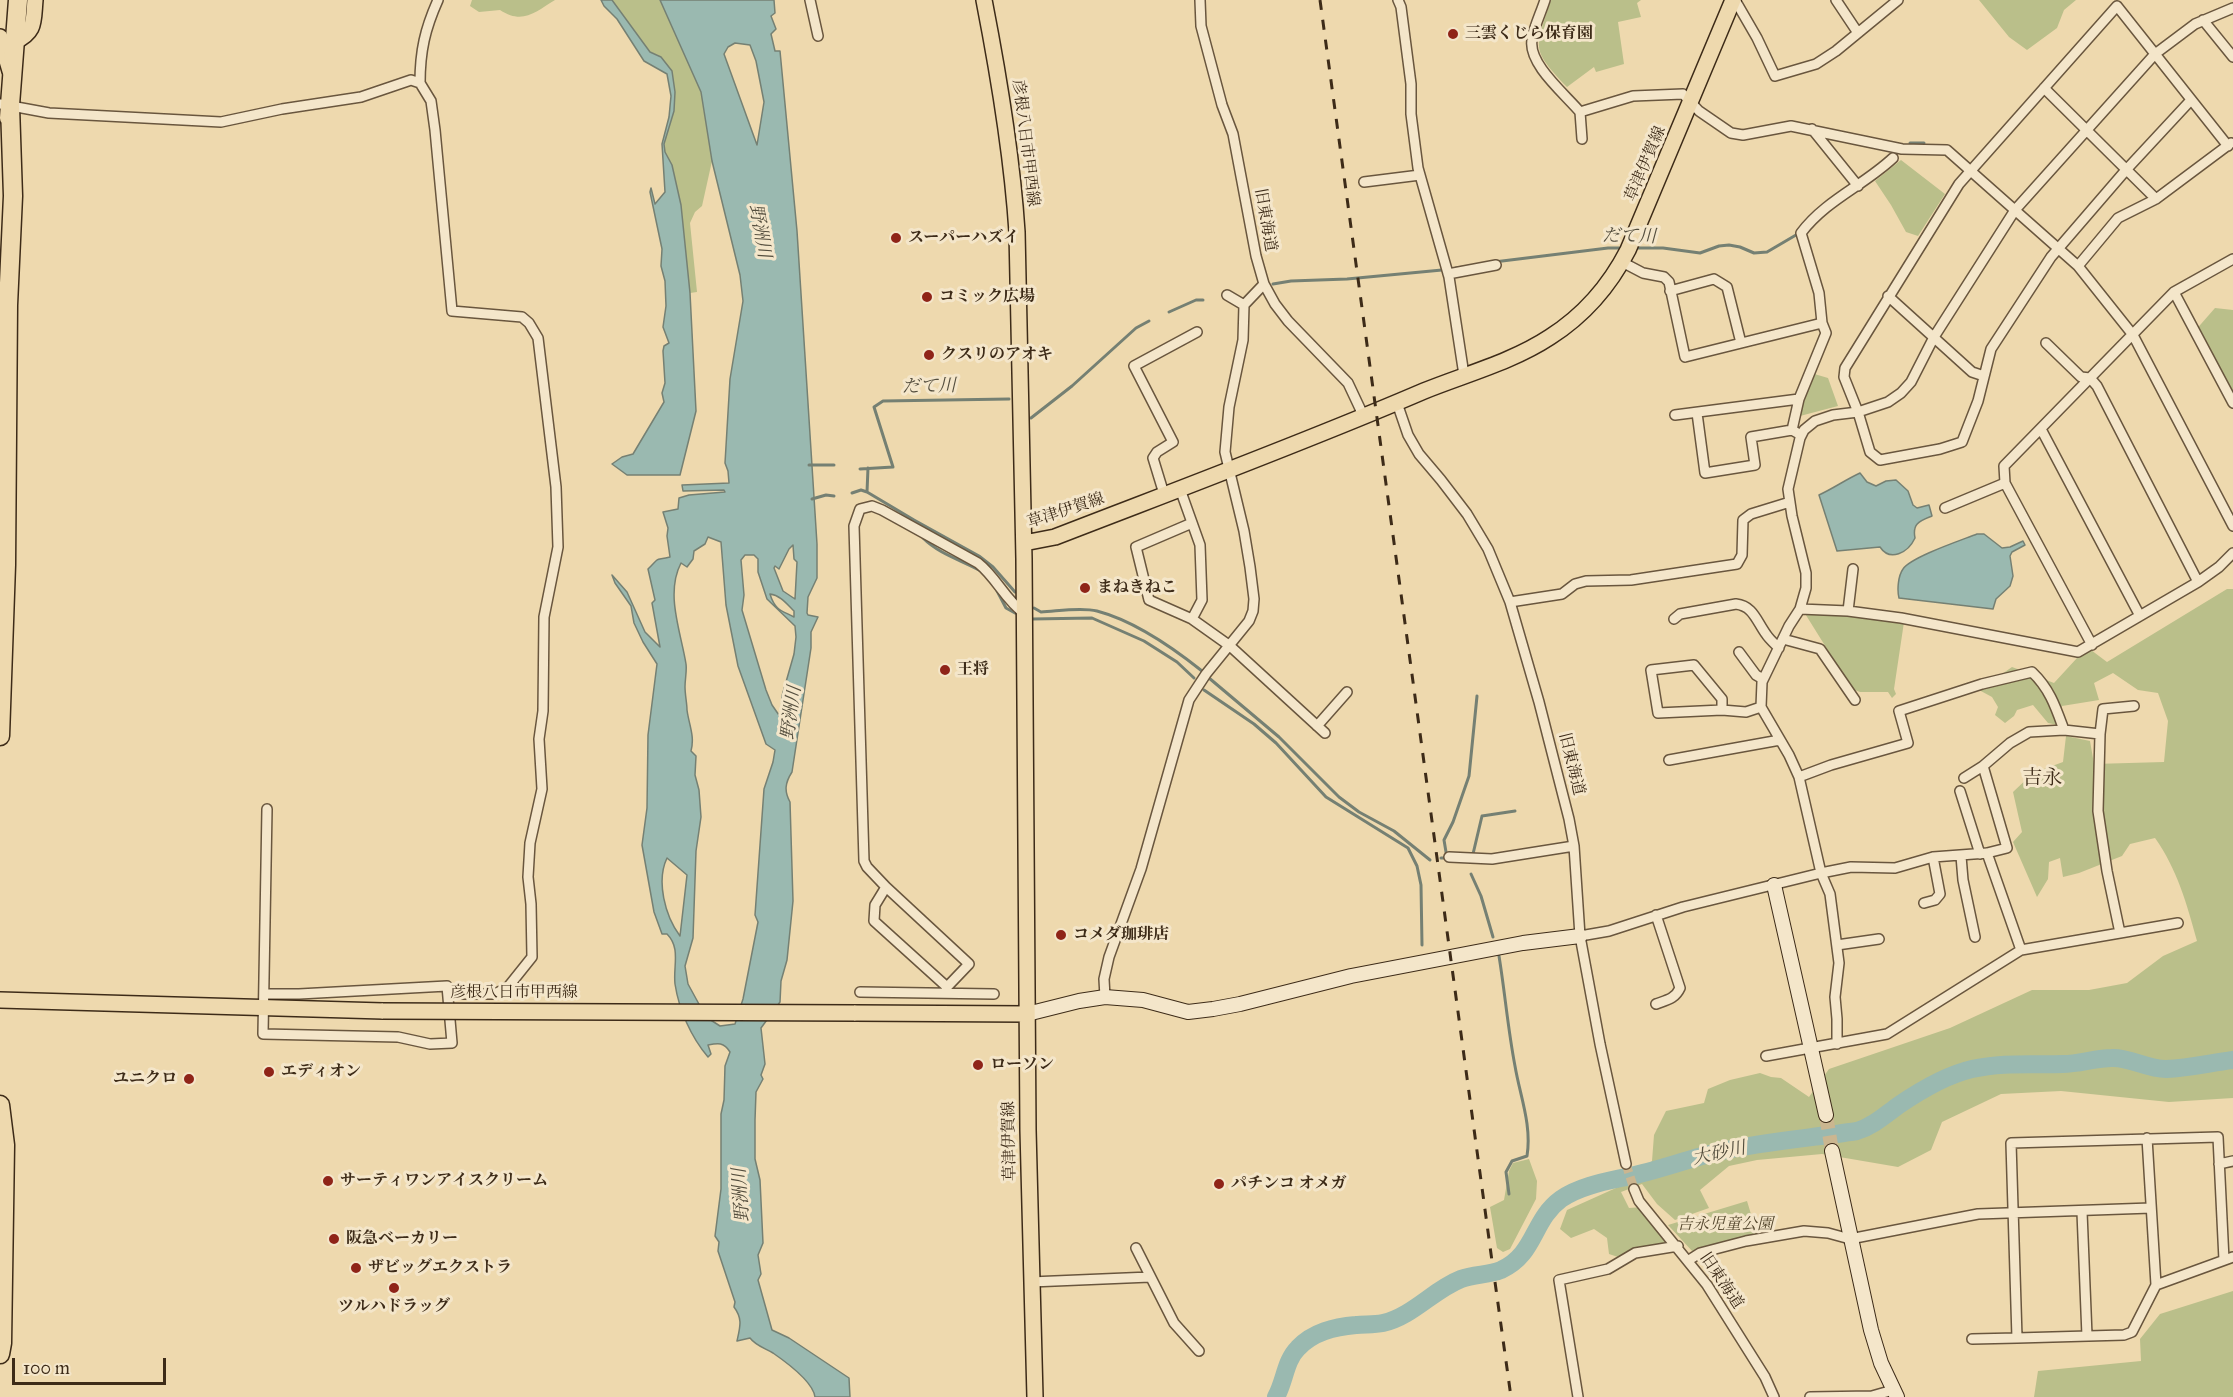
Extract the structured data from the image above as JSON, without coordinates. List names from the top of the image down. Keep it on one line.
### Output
{"streets":{"main road":["彦根八日市甲西線","草津伊賀線"],"street":["旧東海道"]},"crossings":[["彦根八日市甲西線","草津伊賀線"],["草津伊賀線","旧東海道"]],"districts":["吉永"],"water":["野洲川","だて川","大砂川"],"parks":["吉永児童公園"],"places":["三雲くじら保育園","スーパーハズイ","コミック広場","クスリのアオキ","まねきねこ","王将","コメダ珈琲店","ローソン","エディオン","ユニクロ","サーティワンアイスクリーム","パチンコ オメガ","阪急ベーカリー","ザビッグエクストラ","ツルハドラッグ"],"scale_bar":"100 m"}
